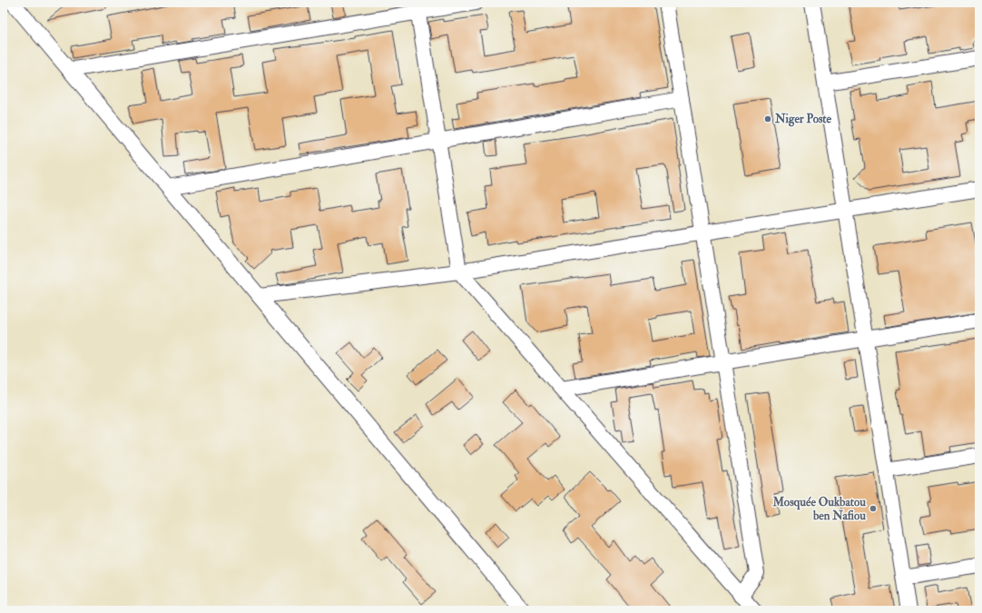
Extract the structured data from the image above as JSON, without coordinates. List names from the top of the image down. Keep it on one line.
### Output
{"places":["Niger Poste","Mosquée Oukbatou ben Nafiou"]}
